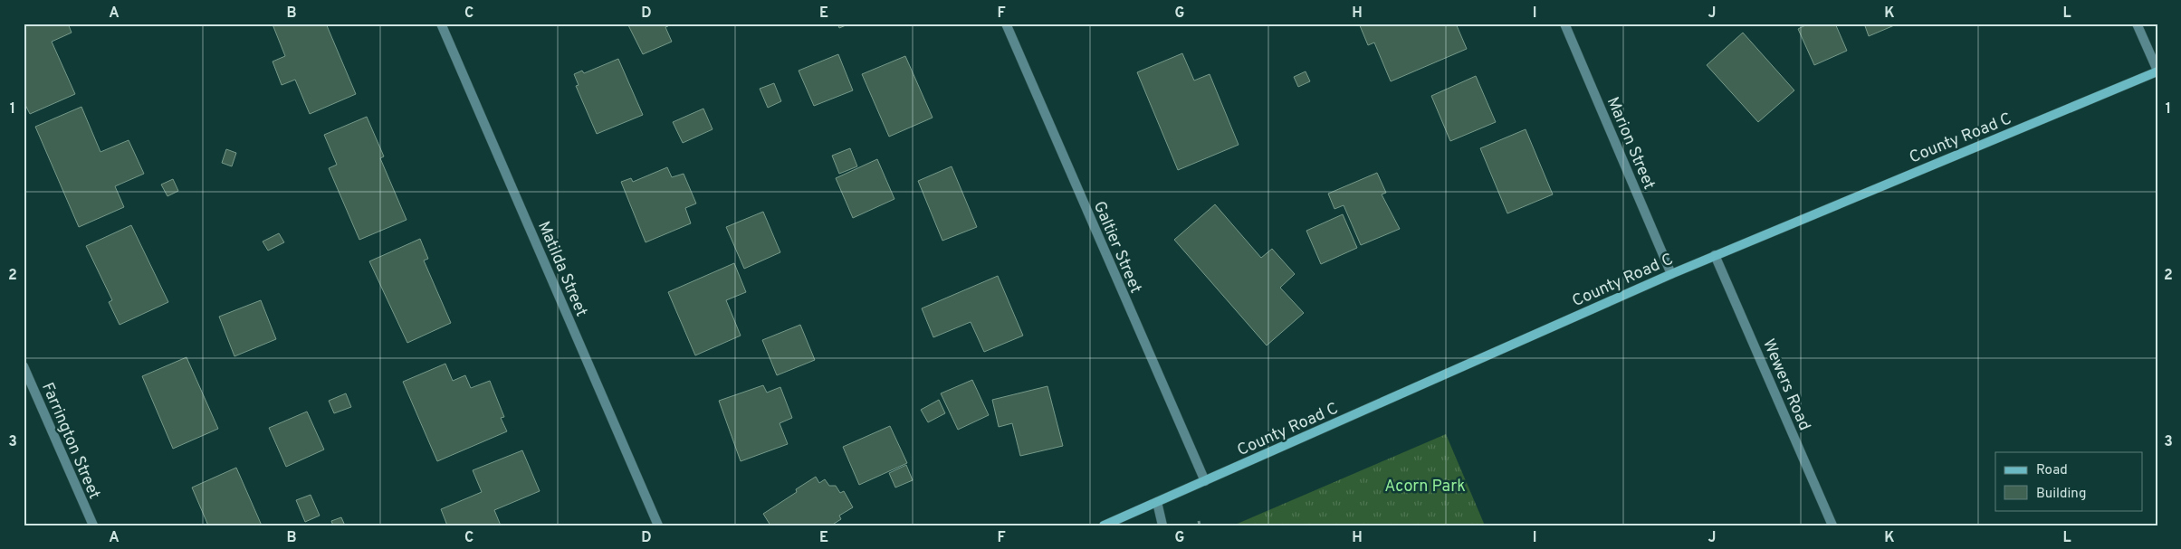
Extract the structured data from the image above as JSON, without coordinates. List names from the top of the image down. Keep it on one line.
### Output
{"streets":{"main road":["County Road C"],"street":["Marion Street","Galtier Street","Matilda Street","Wewers Road","Farrington Street"]},"crossings":[["County Road C","Marion Street"],["County Road C","Galtier Street"],["County Road C","Wewers Road"]],"parks":["Acorn Park"],"legend":["Road","Building"],"grid":{"columns":["A","B","C","D","E","F","G","H","I","J","K","L"],"rows":["1","2","3"]}}
